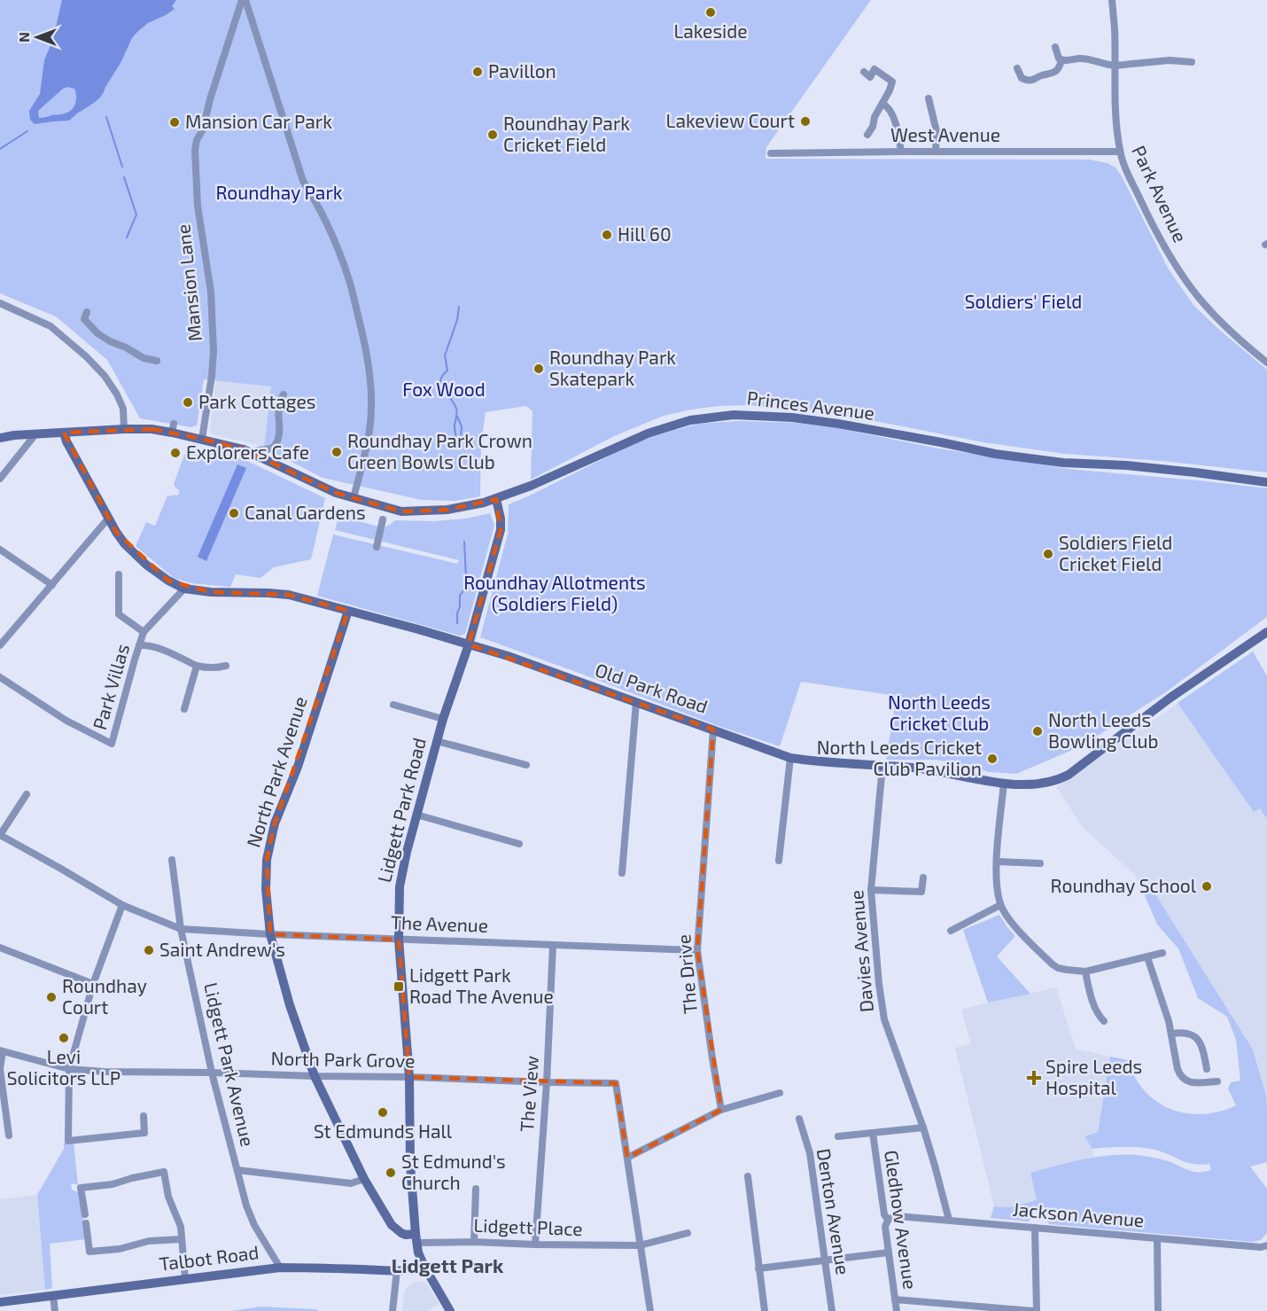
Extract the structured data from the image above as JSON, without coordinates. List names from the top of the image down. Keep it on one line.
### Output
{"streets":{"street":["West Avenue","Park Avenue","Mansion Lane","Princes Avenue","Park Villas","Old Park Road","North Park Avenue","Lidgett Park Road","The Avenue","Davies Avenue","The Drive","North Park Grove","Lidgett Park Avenue","The View","Denton Avenue","Jackson Avenue","Gledhow Avenue","Lidgett Place","Talbot Road"]},"crossings":[["West Avenue","Park Avenue"],["Mansion Lane","Princes Avenue"],["Princes Avenue","Old Park Road"],["Princes Avenue","Lidgett Park Road"],["Park Villas","Old Park Road"],["Old Park Road","North Park Avenue"],["Old Park Road","Lidgett Park Road"],["Old Park Road","Davies Avenue"],["Old Park Road","The Drive"],["North Park Avenue","Lidgett Park Road"],["North Park Avenue","The Avenue"],["North Park Avenue","North Park Grove"],["North Park Avenue","Lidgett Place"],["Lidgett Park Road","The Avenue"],["Lidgett Park Road","North Park Grove"],["Lidgett Park Road","Lidgett Place"],["The Avenue","The Drive"],["The Avenue","Lidgett Park Avenue"],["The Avenue","The View"],["Davies Avenue","Jackson Avenue"],["North Park Grove","Lidgett Park Avenue"],["North Park Grove","The View"],["Lidgett Park Avenue","Talbot Road"],["The View","Lidgett Place"],["Jackson Avenue","Gledhow Avenue"]],"districts":["Lidgett Park"],"parks":["Roundhay Park","Soldiers' Field","Fox Wood","Roundhay Allotments (Soldiers Field)","North Leeds Cricket Club"],"places":{"other":["Lakeside","Pavillon","Lakeview Court","Mansion Car Park","Roundhay Park Cricket Field","Hill 60","Roundhay Park Skatepark","Park Cottages","Roundhay Park Crown Green Bowls Club","Explorers Cafe","Canal Gardens","Soldiers Field Cricket Field","North Leeds Bowling Club","North Leeds Cricket Club Pavilion","Roundhay School","Saint Andrew's","Roundhay Court","Levi Solicitors LLP","St Edmunds Hall","St Edmund's Church"],"transit":["Lidgett Park Road The Avenue"],"health":["Spire Leeds Hospital"]},"north":"left"}
